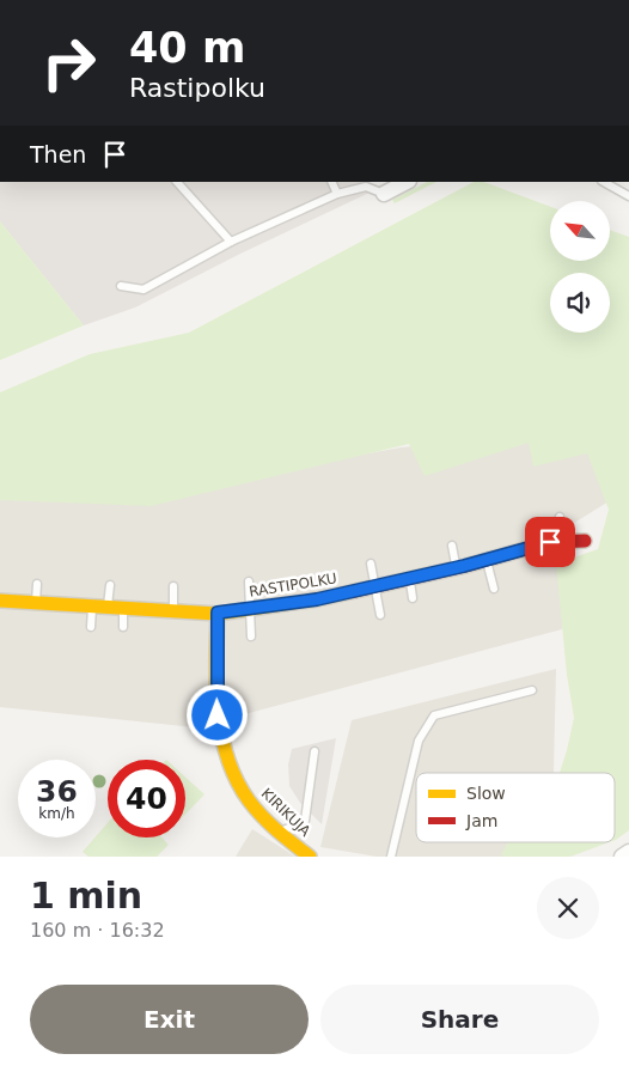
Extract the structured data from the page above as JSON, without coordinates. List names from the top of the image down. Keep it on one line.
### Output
{"streets":{"street":["RASTIPOLKU","KIRIKUJA"]},"crossings":[["RASTIPOLKU","KIRIKUJA"]],"legend":["Slow","Jam"],"north":"top left","page":{"turn":["40 m","Rastipolku"],"then":"Then","speed":"36 km/h","limit":"40","heading":["1 min","160 m · 16:32"],"buttons":["Exit","Share"]}}
